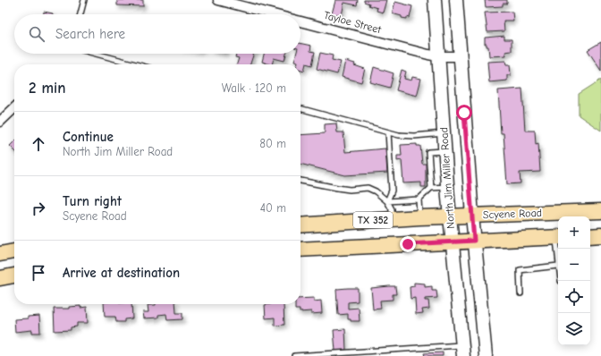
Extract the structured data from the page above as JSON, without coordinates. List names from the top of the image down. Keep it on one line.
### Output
{"streets":{"main road":["North Jim Miller Road","Scyene Road","TX 352"],"street":["Tayloe Street"]},"crossings":[["Tayloe Street","North Jim Miller Road"],["North Jim Miller Road","Scyene Road"]],"page":{"search":"Search here","heading":["2 min","Walk · 120 m"],"list":[["Continue","North Jim Miller Road","80 m"],["Turn right","Scyene Road","40 m"],"Arrive at destination"],"map_buttons":["+","−"]}}
